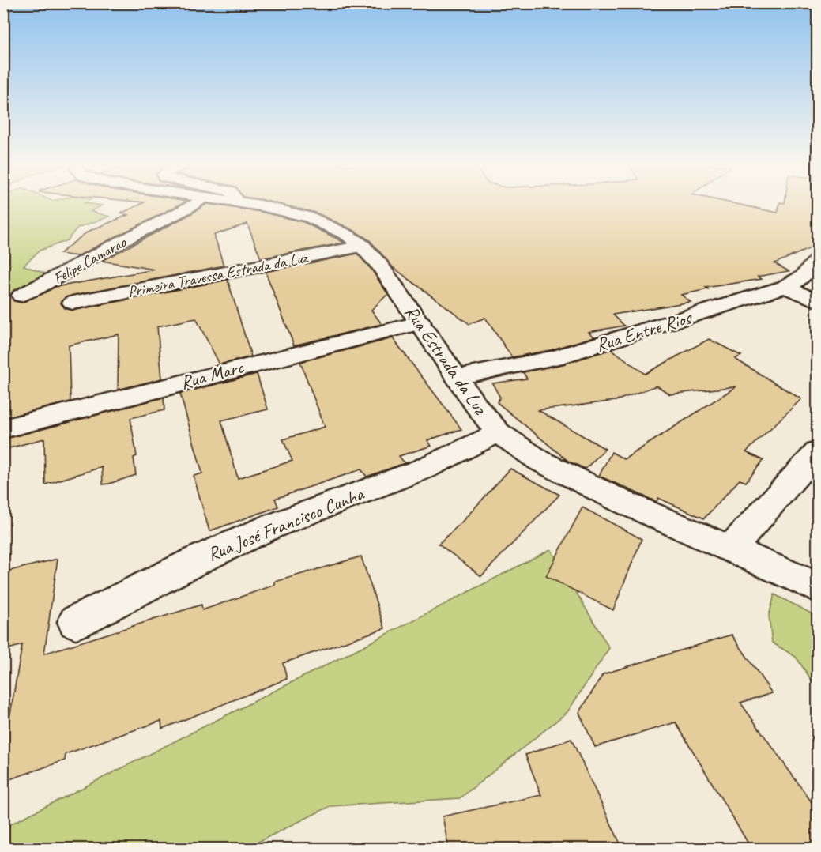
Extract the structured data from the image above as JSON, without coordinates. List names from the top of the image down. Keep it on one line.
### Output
{"streets":{"street":["Felipe Camarao","Primeira Travessa Estrada da Luz","Rua Entre Rios","Rua Estrada da Luz","Rua Marc","Rua José Francisco Cunha"]},"crossings":[["Primeira Travessa Estrada da Luz","Rua Estrada da Luz"],["Rua Entre Rios","Rua Estrada da Luz"],["Rua Estrada da Luz","Rua Marc"],["Rua Estrada da Luz","Rua José Francisco Cunha"]]}
